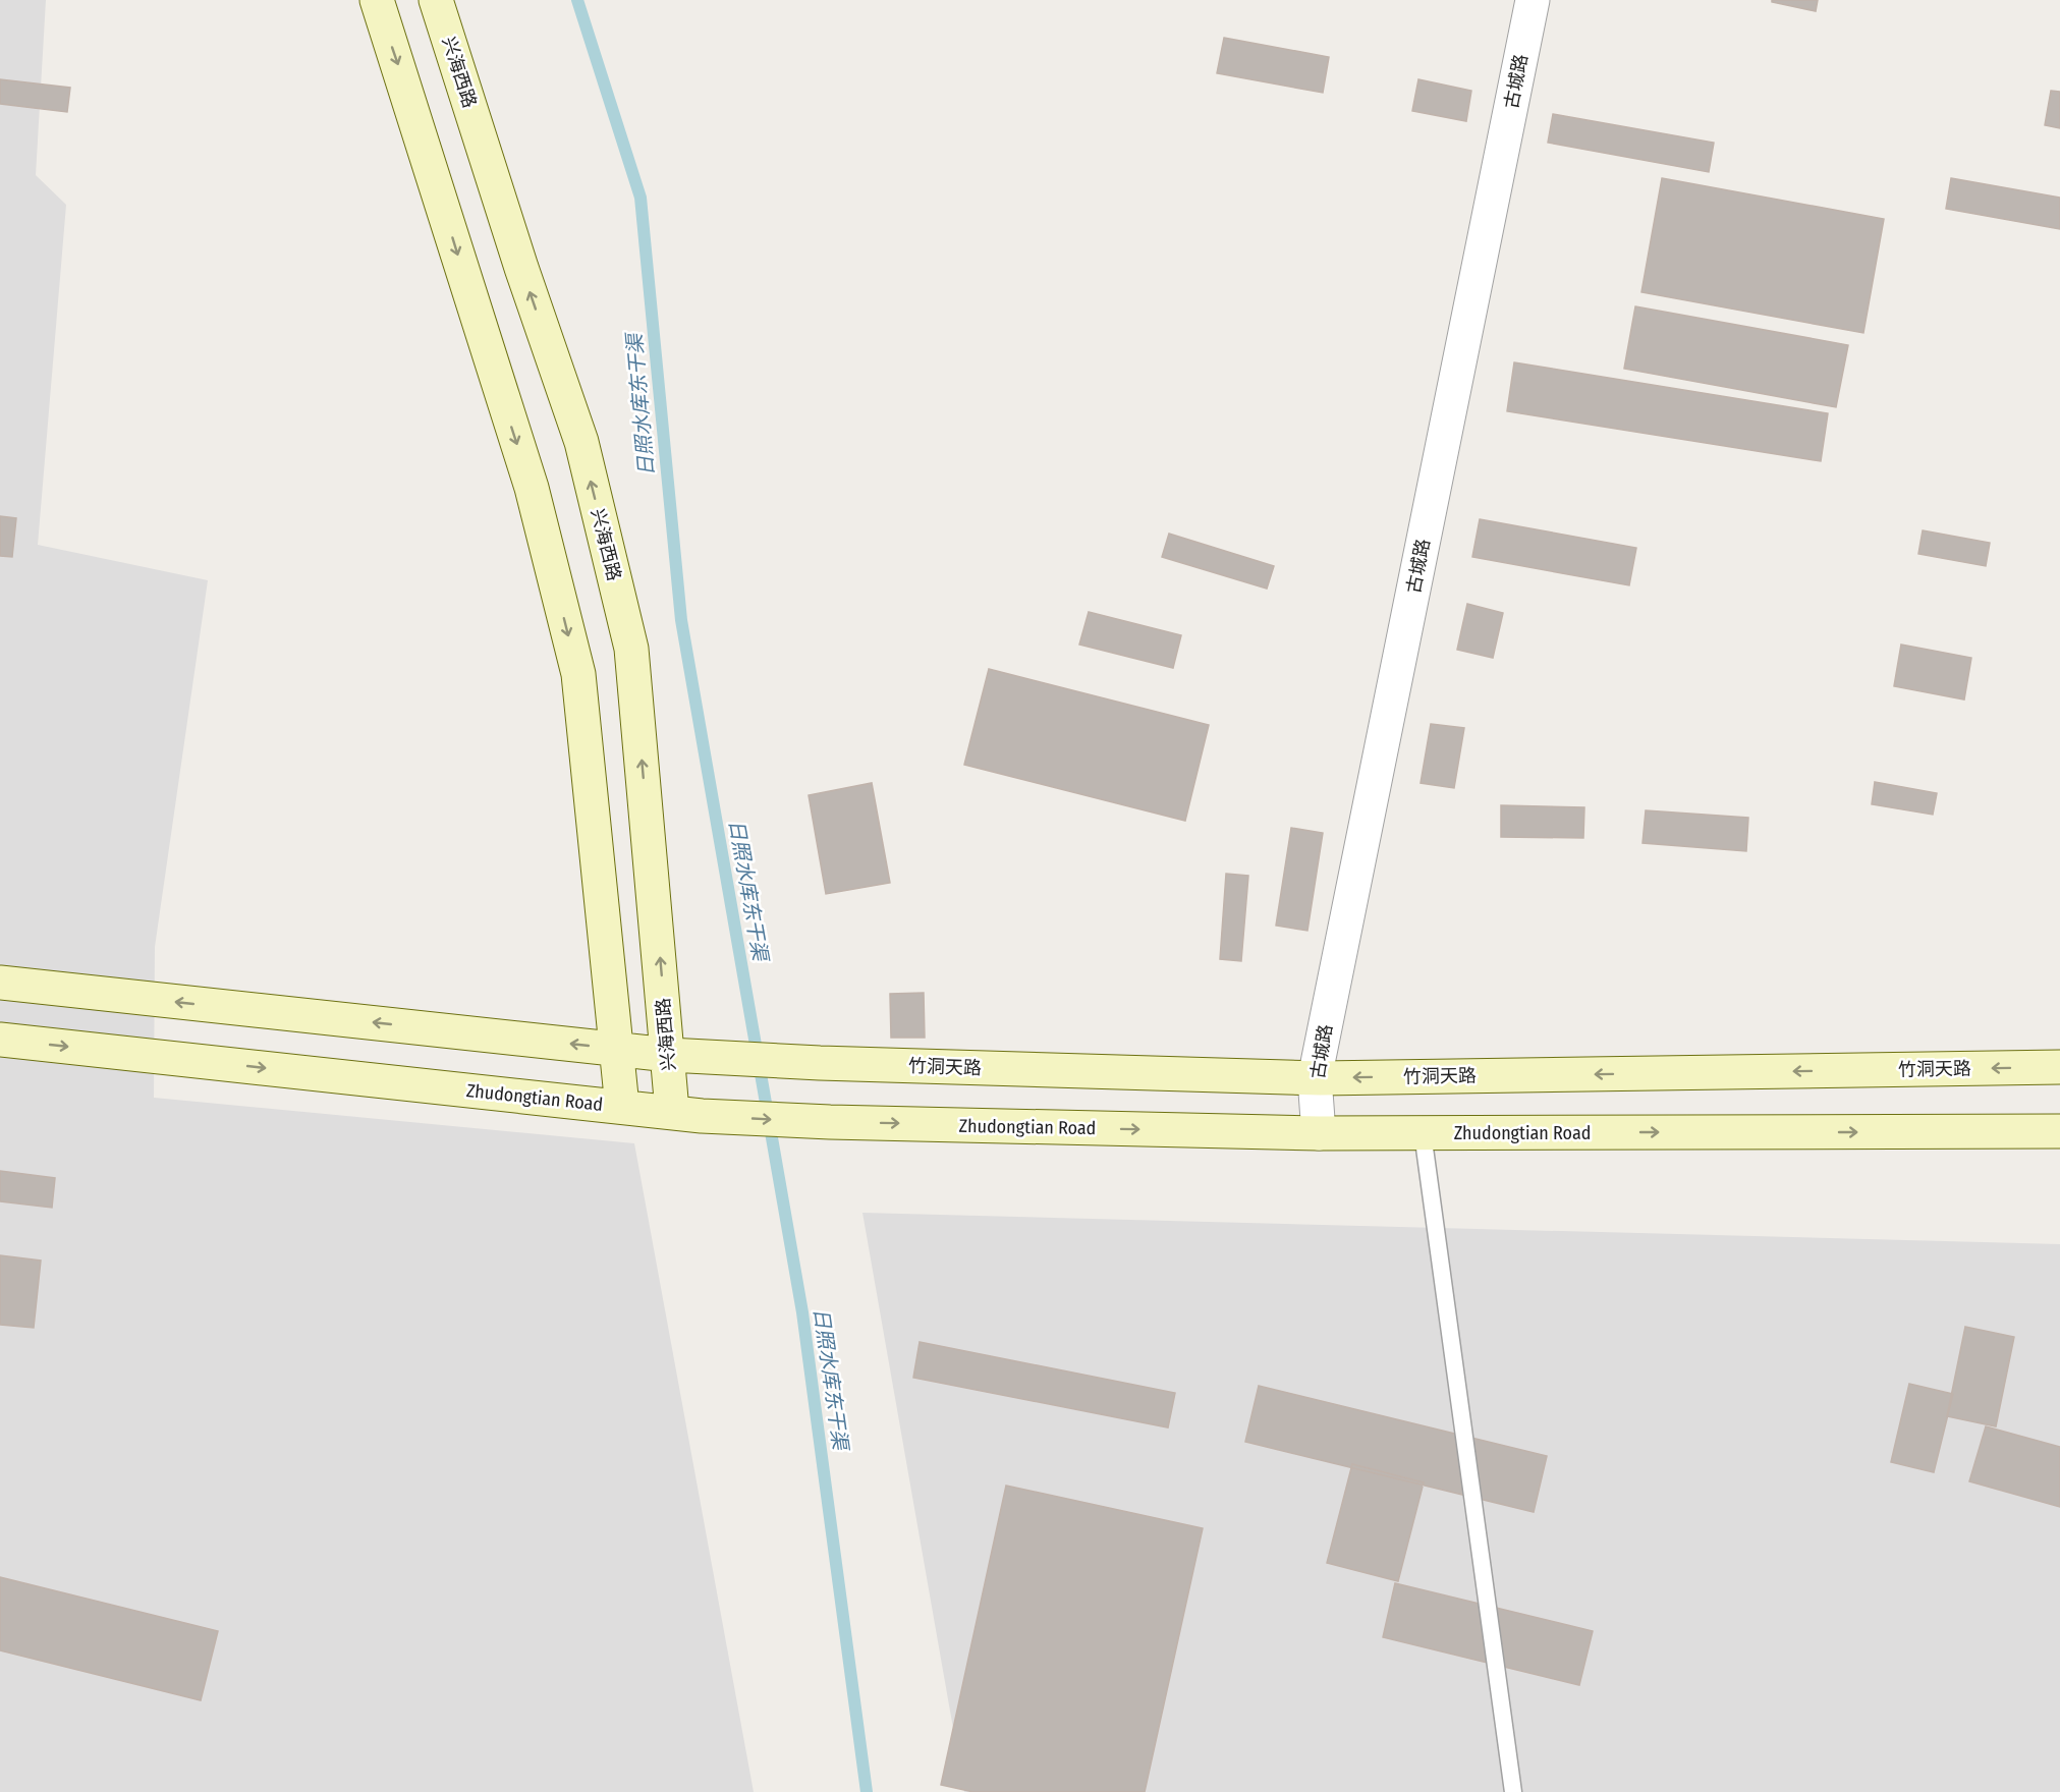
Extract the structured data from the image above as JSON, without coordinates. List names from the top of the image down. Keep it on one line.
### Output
{"streets":{"main road":["兴海西路","竹洞天路","Zhudongtian Road"],"street":["古城路"]},"crossings":[["兴海西路","竹洞天路"],["兴海西路","Zhudongtian Road"],["古城路","竹洞天路"],["古城路","Zhudongtian Road"]],"one_way":["竹洞天路"],"water":["日照水库东干渠"]}
